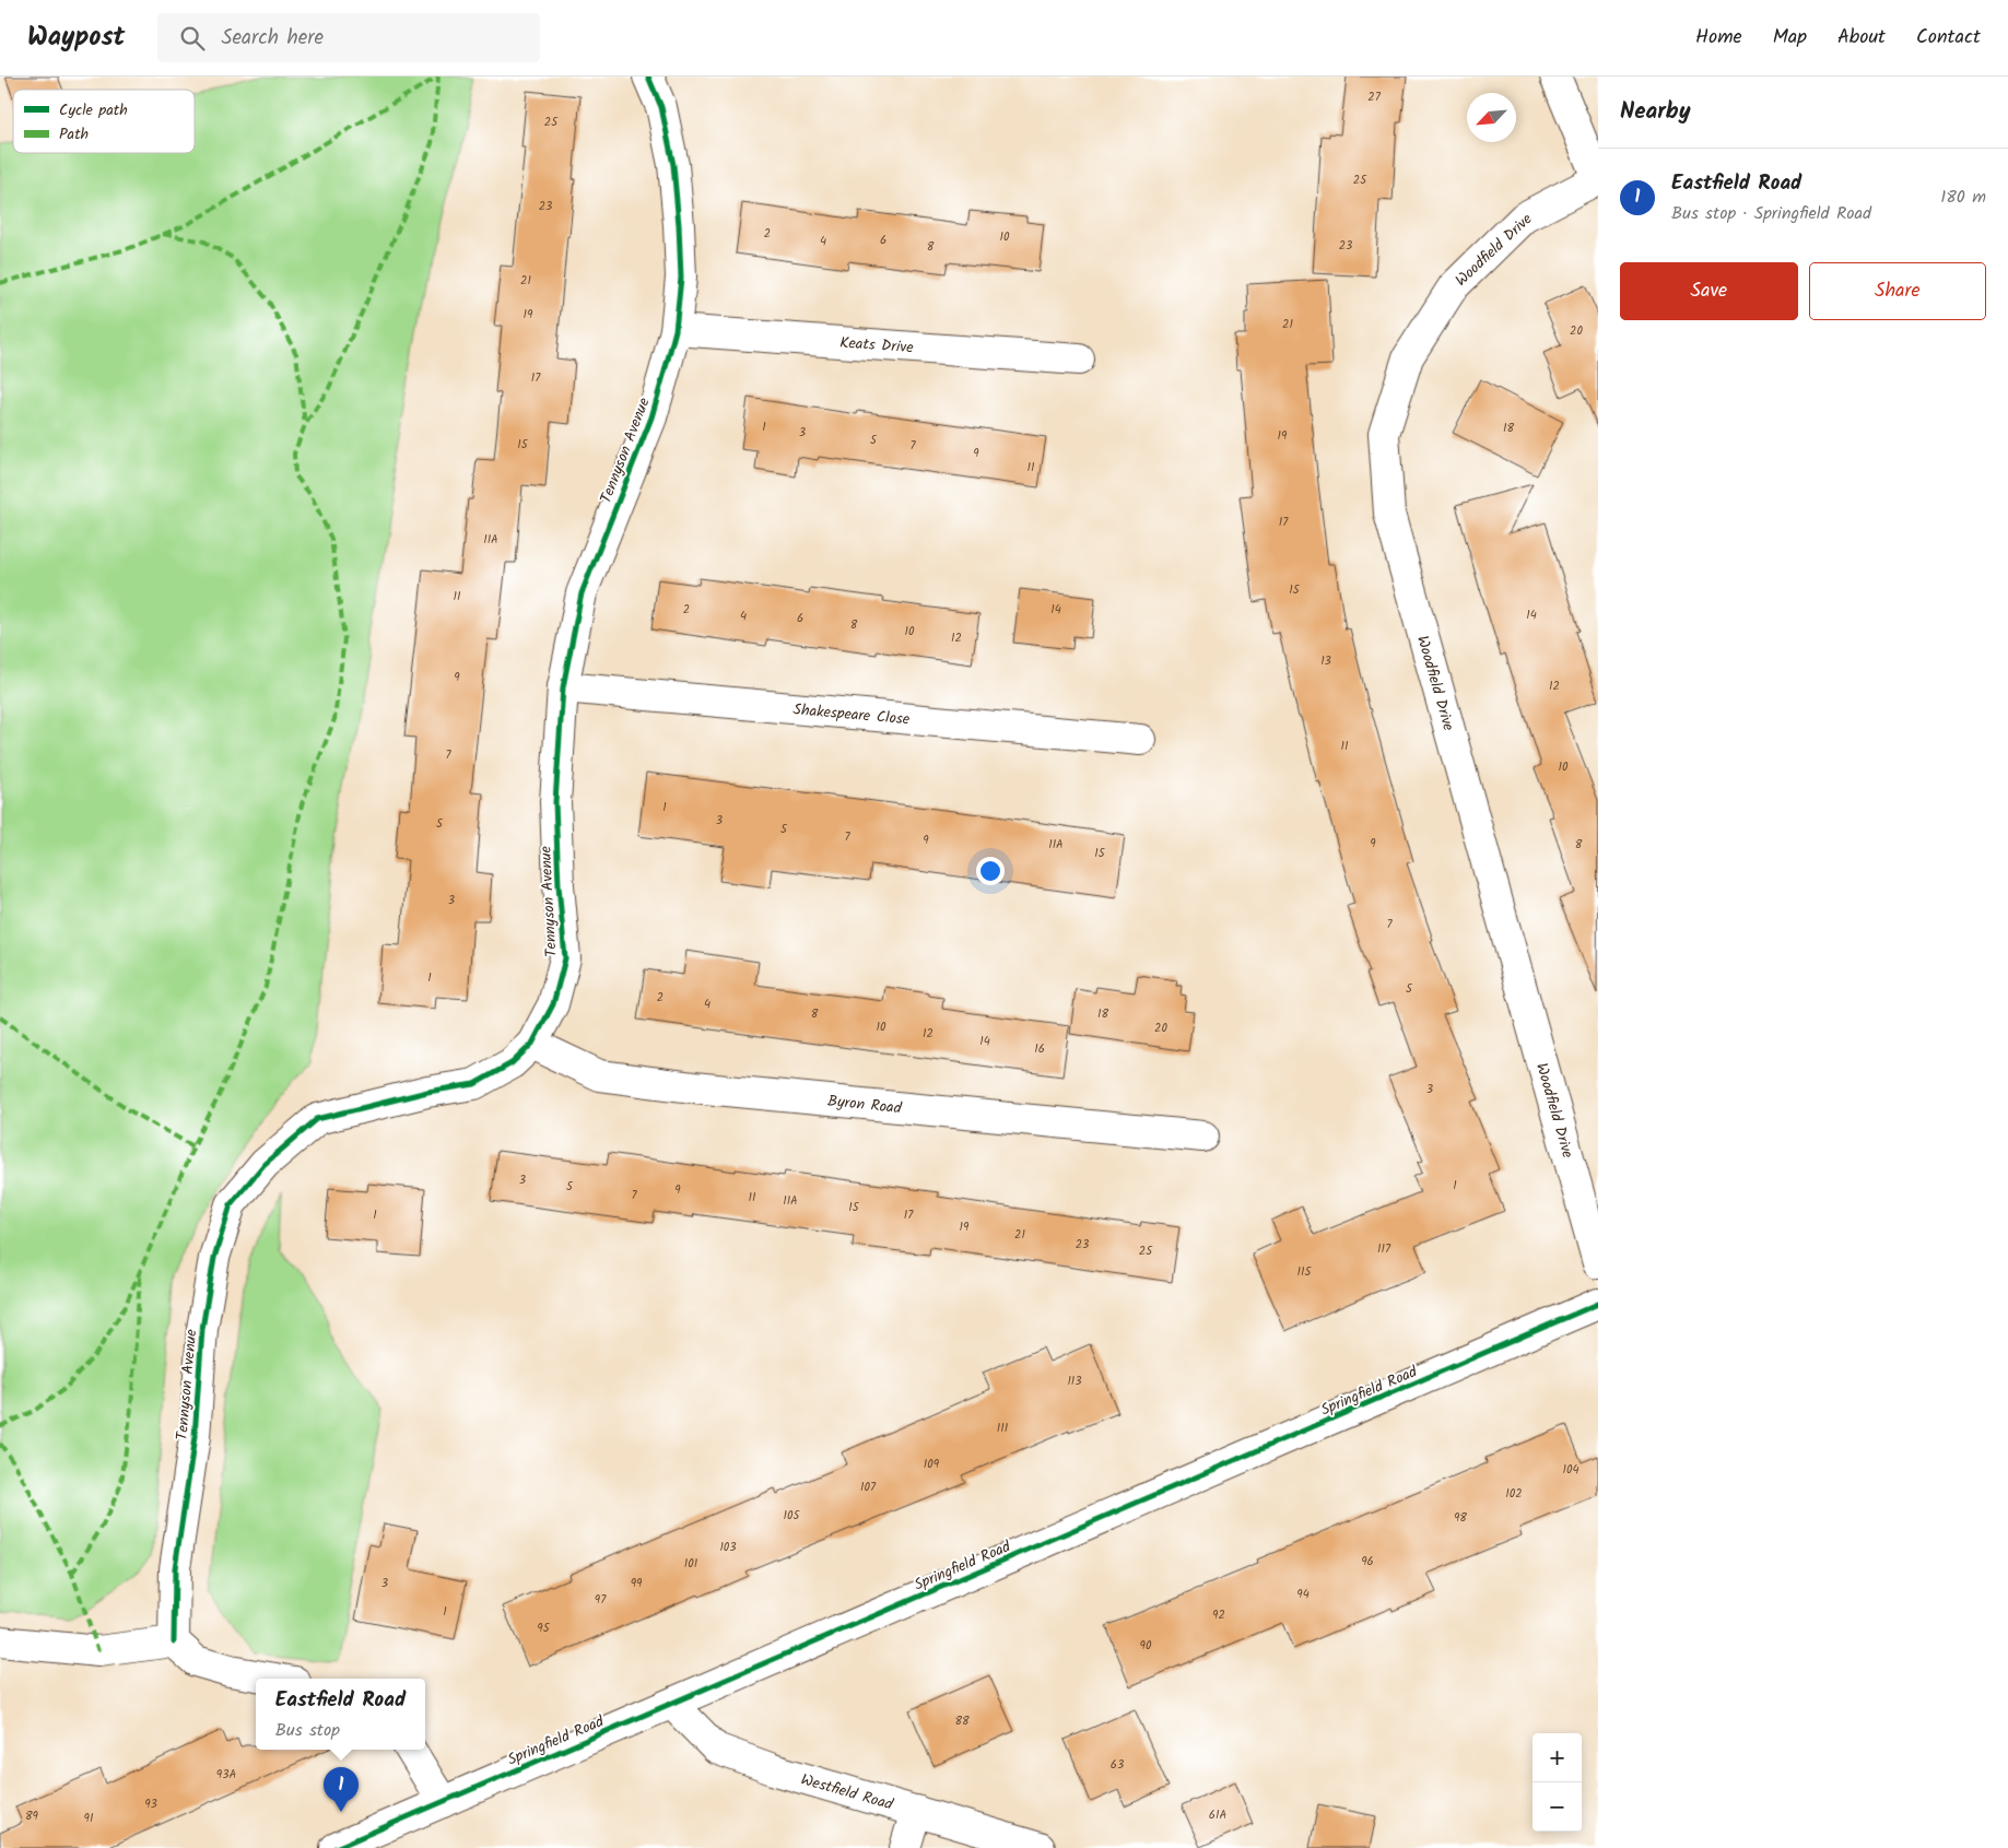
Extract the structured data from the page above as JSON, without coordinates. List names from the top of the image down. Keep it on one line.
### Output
{"streets":{"street":["Woodfield Drive","Keats Drive","Tennyson Avenue","Shakespeare Close","Byron Road","Springfield Road","Westfield Road"]},"crossings":[["Keats Drive","Tennyson Avenue"],["Tennyson Avenue","Shakespeare Close"],["Tennyson Avenue","Byron Road"],["Springfield Road","Westfield Road"]],"house_numbers":["27","25","25","23","2","10","6","4","23","8","21","19","21","20","17","1","18","3","19","5","15","7","9","11","17","11A","15","11","2","14","14","4","6","8","10","12","13","9","12","11","7","10","1","3","5","5","7","9","9","11A","8","15","3","7","1","5","2","4","8","18","10","20","12","14","16","3","3","1","5","9","7","11","11A","15","1","17","19","21","23","117","25","115","113","111","109","104","107","102","105","98","103","96","101","3","99","94","97","1","92","95","90","88","63","93A","93","61A","89","91"],"legend":["Cycle path","Path"],"north":"bottom left","page":{"header":"Waypost","search":"Search here","nav":["Home","Map","About","Contact"],"heading":"Nearby","list":[{"mark":"1","name":"Eastfield Road","note":"Bus stop · Springfield Road","value":"180 m"}],"buttons":["Save","Share"],"popup":["Eastfield Road","Bus stop"],"map_buttons":["+","−"],"pins":"1"}}
